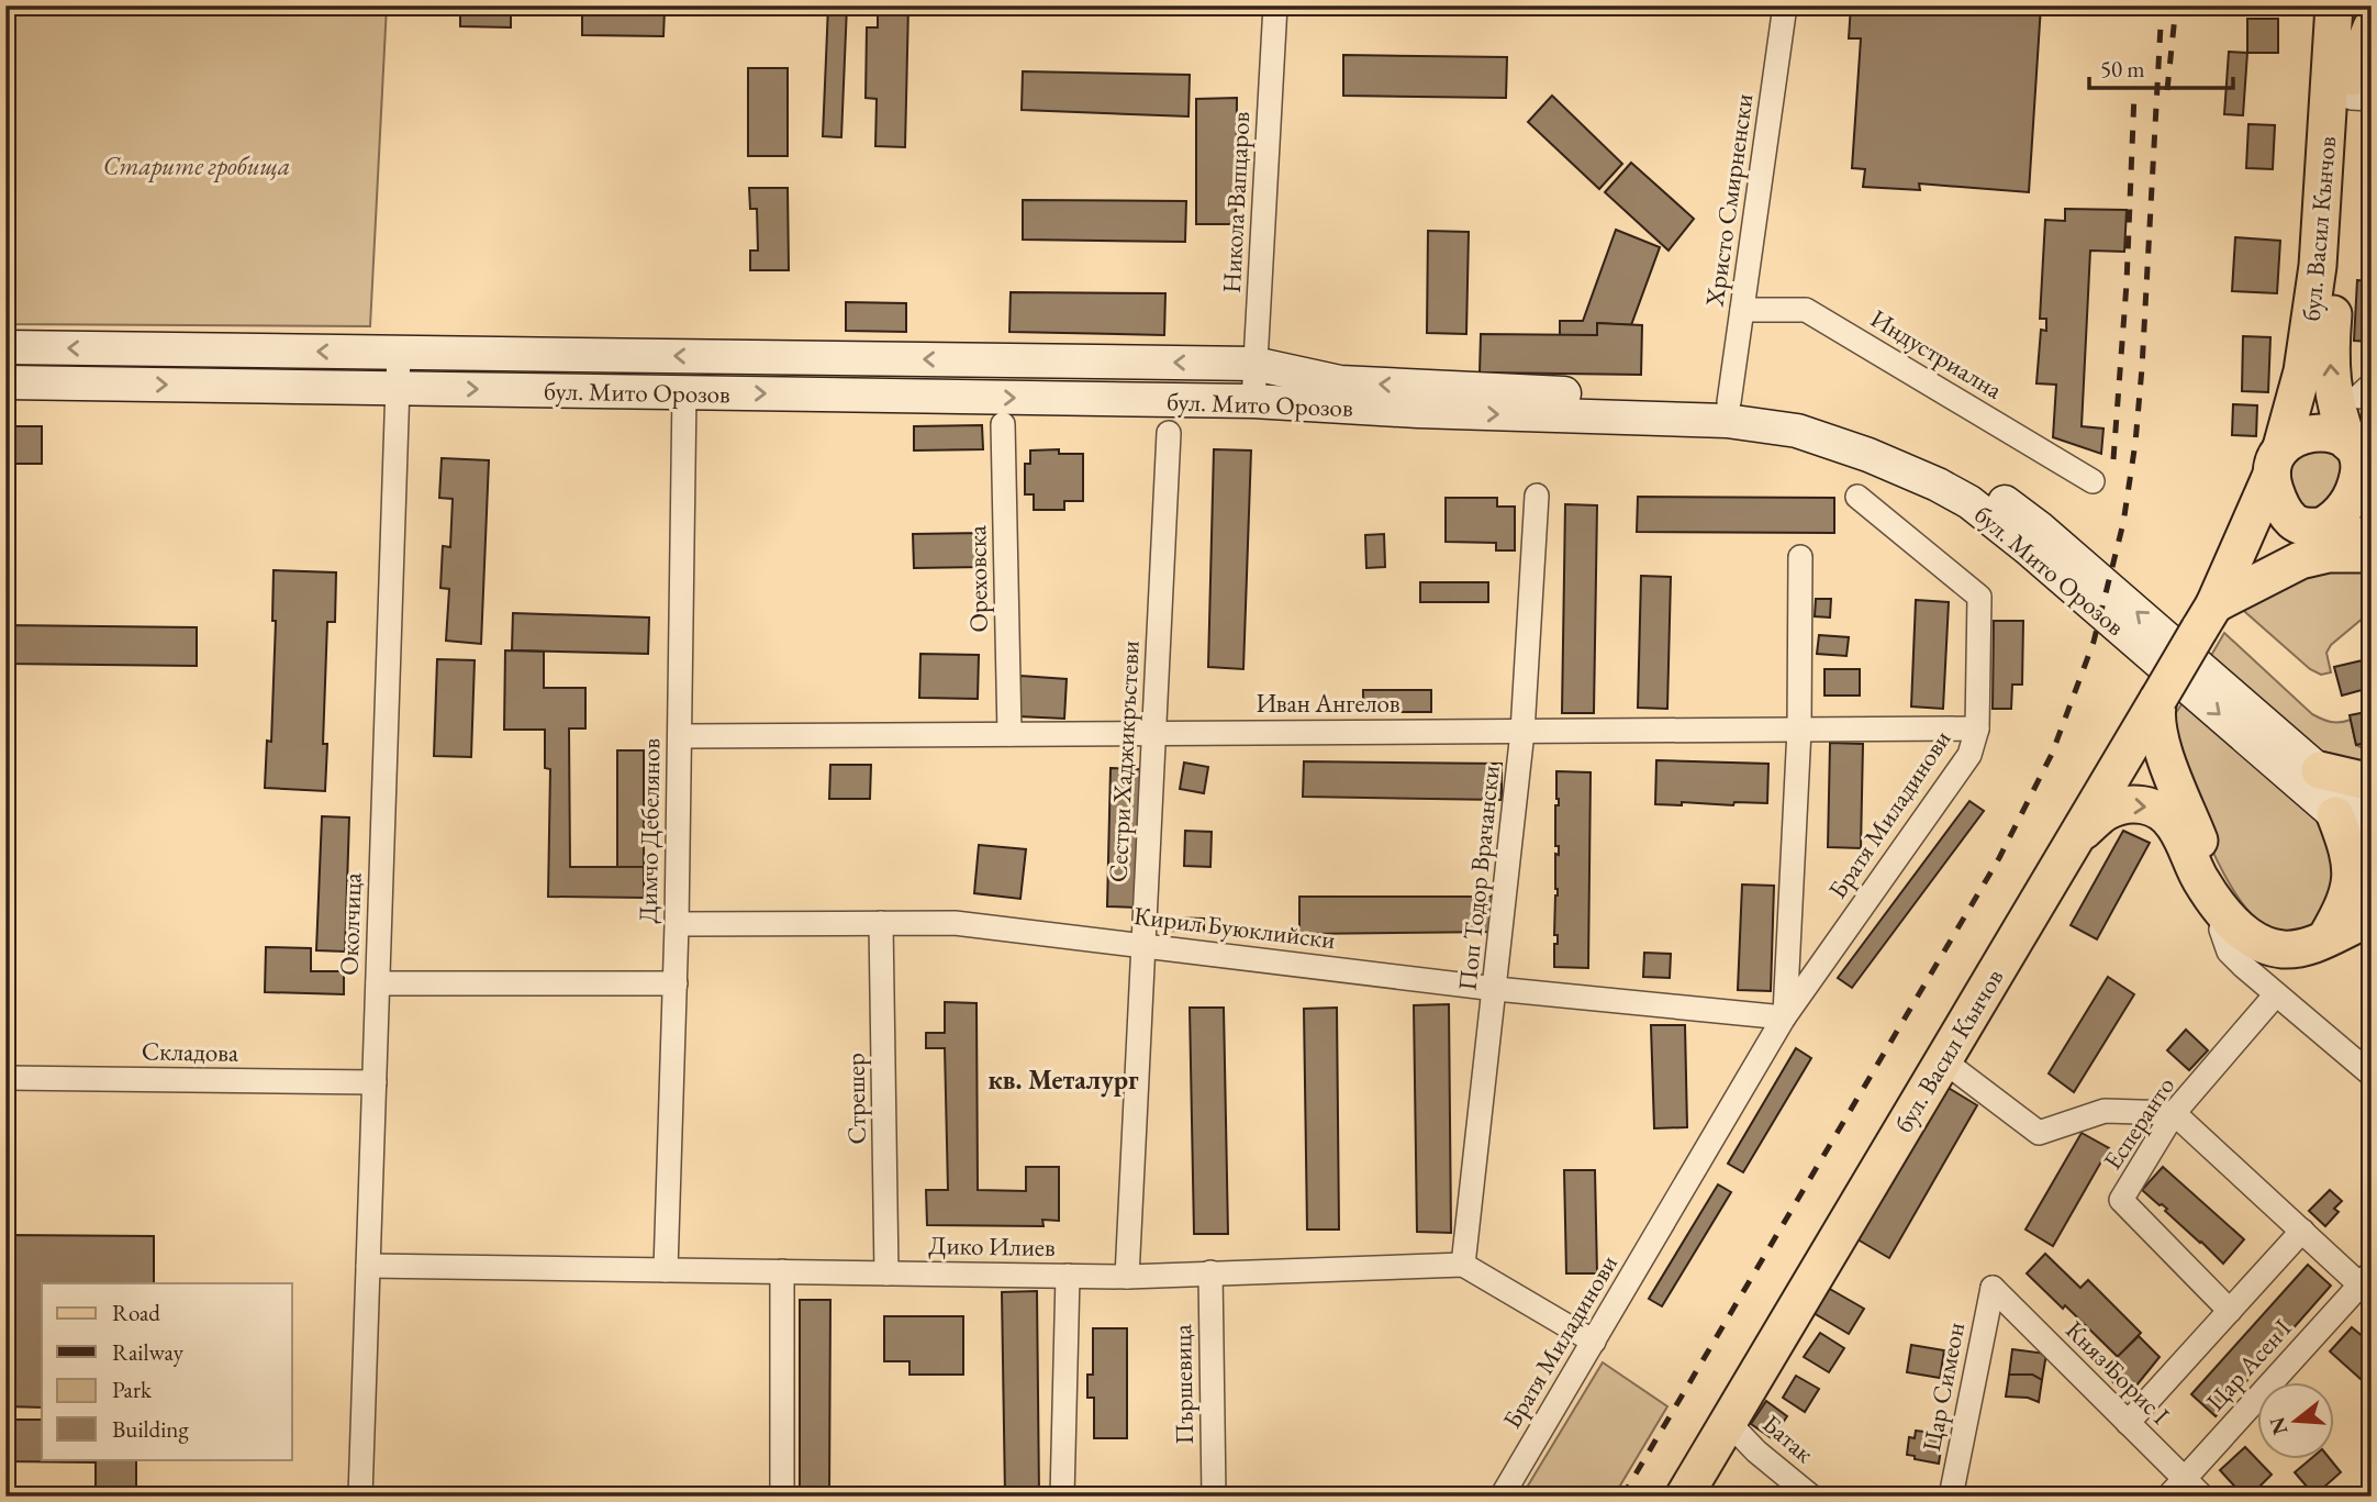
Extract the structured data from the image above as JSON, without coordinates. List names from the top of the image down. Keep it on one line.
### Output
{"streets":{"main road":["бул. Васил Кънчов","бул. Мито Орозов"],"street":["Христо Смирненски","Никола Вапцаров","Индустриална","Ореховска","Иван Ангелов","Сестри Хаджикръстеви","Братя Миладинови","Димчо Дебелянов","Поп Тодор Врачански","Околчица","Кирил Буюклийски","Складова","Стрешер","Есперанто","Дико Илиев","Цар Асен I","Княз Борис I","Пършевица","Цар Симеон","Батак"]},"crossings":[["Христо Смирненски","Индустриална"],["Христо Смирненски","бул. Мито Орозов"],["Никола Вапцаров","бул. Мито Орозов"],["бул. Васил Кънчов","Батак"],["бул. Мито Орозов","Димчо Дебелянов"],["бул. Мито Орозов","Околчица"],["Ореховска","Иван Ангелов"],["Иван Ангелов","Сестри Хаджикръстеви"],["Иван Ангелов","Братя Миладинови"],["Иван Ангелов","Димчо Дебелянов"],["Иван Ангелов","Поп Тодор Врачански"],["Сестри Хаджикръстеви","Кирил Буюклийски"],["Сестри Хаджикръстеви","Дико Илиев"],["Братя Миладинови","Кирил Буюклийски"],["Димчо Дебелянов","Кирил Буюклийски"],["Димчо Дебелянов","Дико Илиев"],["Поп Тодор Врачански","Кирил Буюклийски"],["Поп Тодор Врачански","Дико Илиев"],["Околчица","Складова"],["Околчица","Дико Илиев"],["Кирил Буюклийски","Стрешер"],["Стрешер","Дико Илиев"],["Дико Илиев","Пършевица"],["Цар Асен I","Княз Борис I"],["Княз Борис I","Цар Симеон"]],"districts":["кв. Металург"],"parks":["Старите гробища"],"legend":["Road","Railway","Park","Building"],"scale_bar":"50 m","north":"left"}
